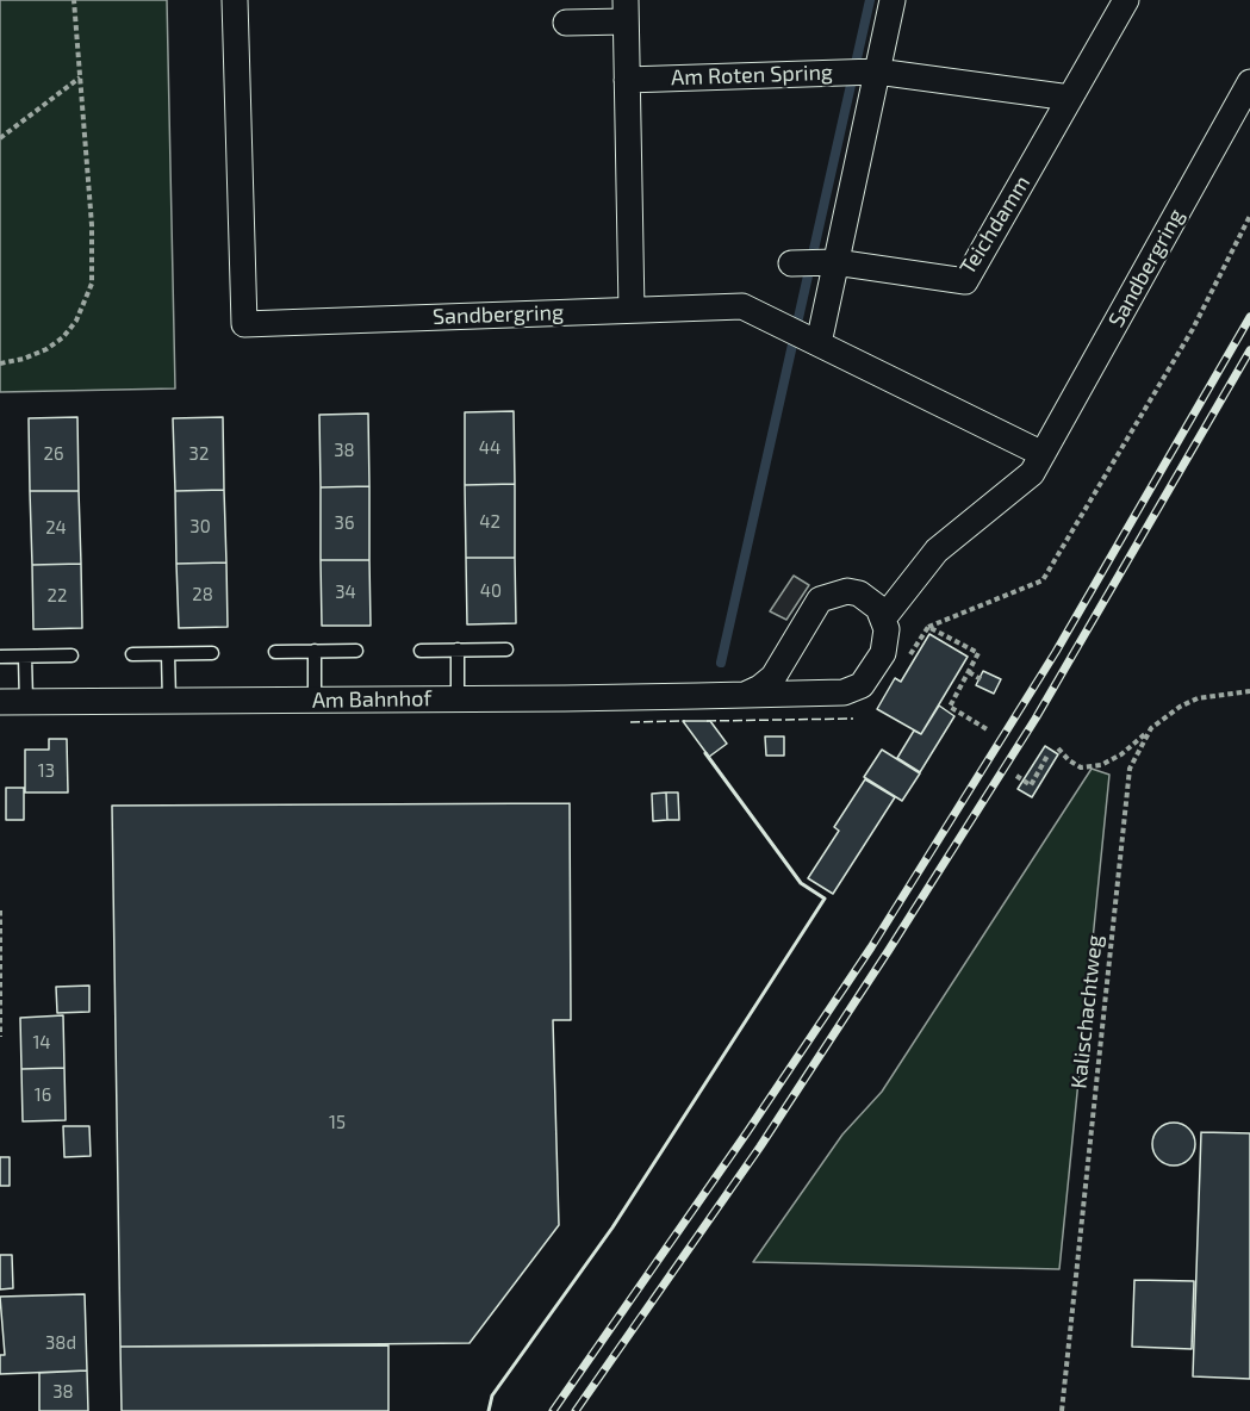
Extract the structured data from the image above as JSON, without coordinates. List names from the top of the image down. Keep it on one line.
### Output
{"streets":{"street":["Am Roten Spring","Teichdamm","Sandbergring","Am Bahnhof"],"path":["Kalischachtweg"]},"house_numbers":["44","38","26","32","42","36","30","24","40","34","28","22","13","14","16","15","38d","38"]}
